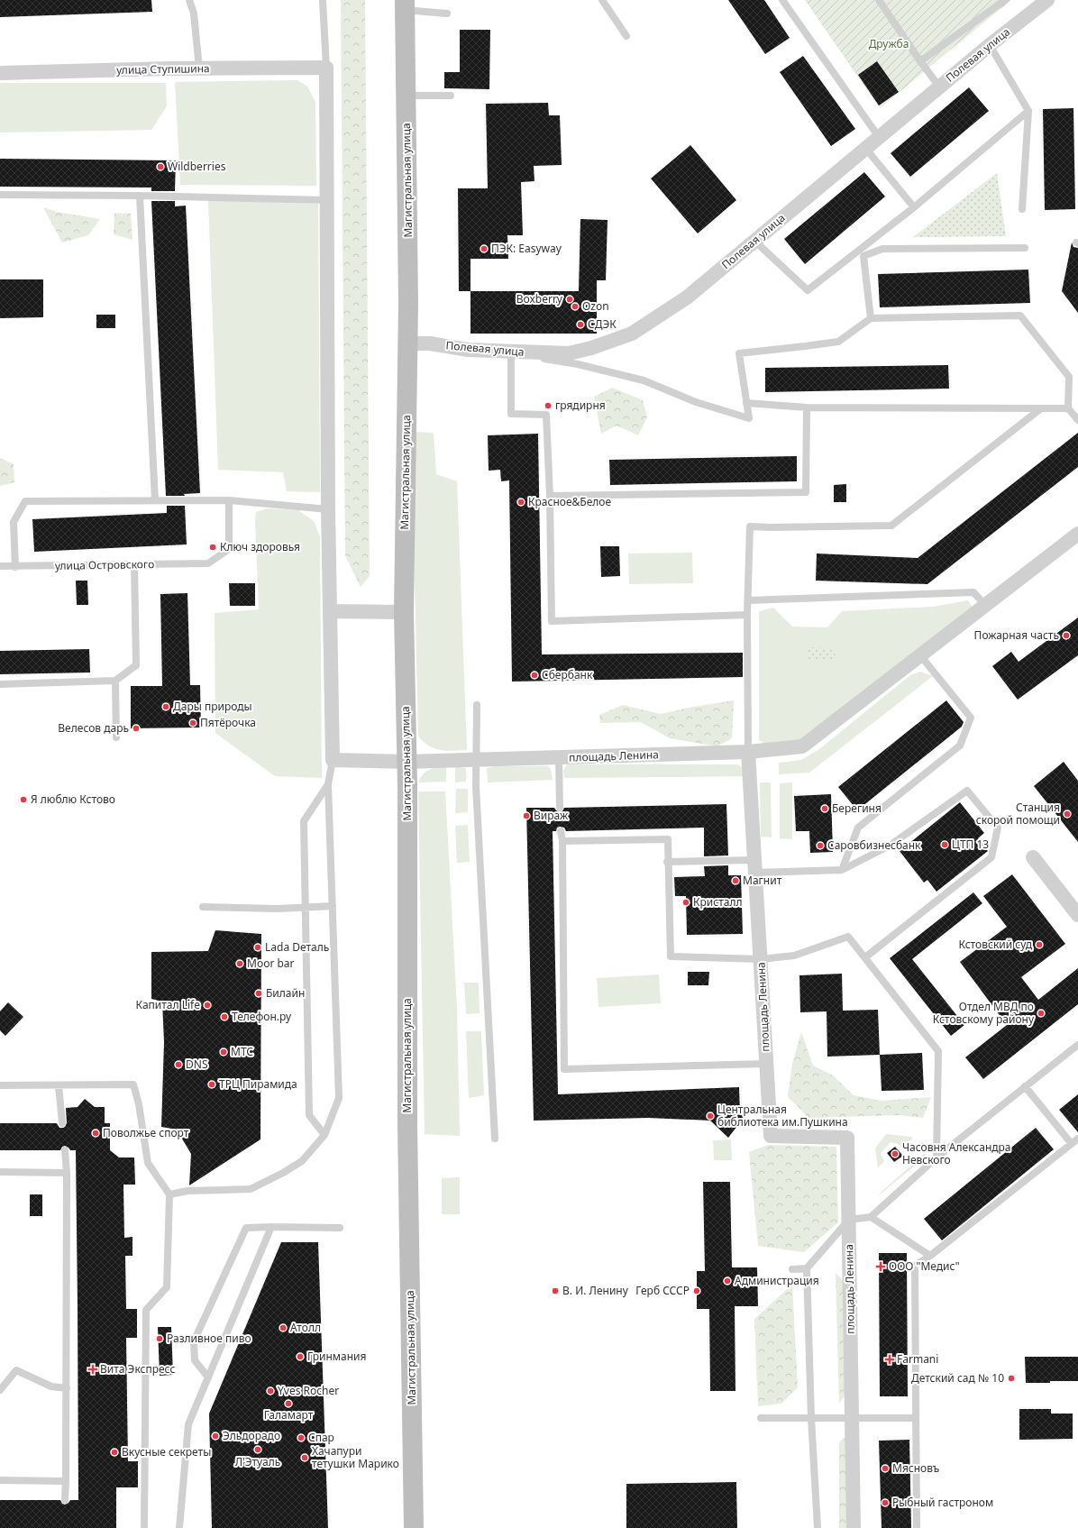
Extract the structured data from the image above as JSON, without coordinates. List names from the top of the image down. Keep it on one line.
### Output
{"streets":{"main road":["Магистральная улица"],"street":["Полевая улица","улица Ступишина","площадь Ленина"],"lane":["улица Островского"]},"crossings":[["Полевая улица","Магистральная улица"],["Магистральная улица","площадь Ленина"]],"parks":["Дружба"],"places":{"other":["Wildberries","ПЭК: Easyway","Boxberry","Ozon","СДЭК","грядирня","Красное&Белое","Ключ здоровья","Пожарная часть","Сбербанк","Дары природы","Пятёрочка","Велесов дарь","Я люблю Кстово","Берегиня","Станция скорой помощи","Вираж","ЦТП 13","Саровбизнесбанк","Магнит","Кристалл","Кстовский суд","Lada Dеталь","Moor bar","Билайн","Капитал Life","Отдел МВД по Кстовскому району","Телефон.ру","МТС","DNS","ТРЦ Пирамида","Центральная библиотека им.Пушкина","Поволжье спорт","Часовня Александра Невского","Администрация","В. И. Ленину","Герб СССР","Атолл","Разливное пиво","Гринмания","Детский сад № 10","Yves Rocher","Галамарт","Эльдорадо","Спар","Л'Этуаль","Вкусные секреты","Хачапури тетушки Марико","Мясновъ","Рыбный гастроном"],"health":["ООО \"Медис\"","Farmani","Вита Экспресс"]}}
